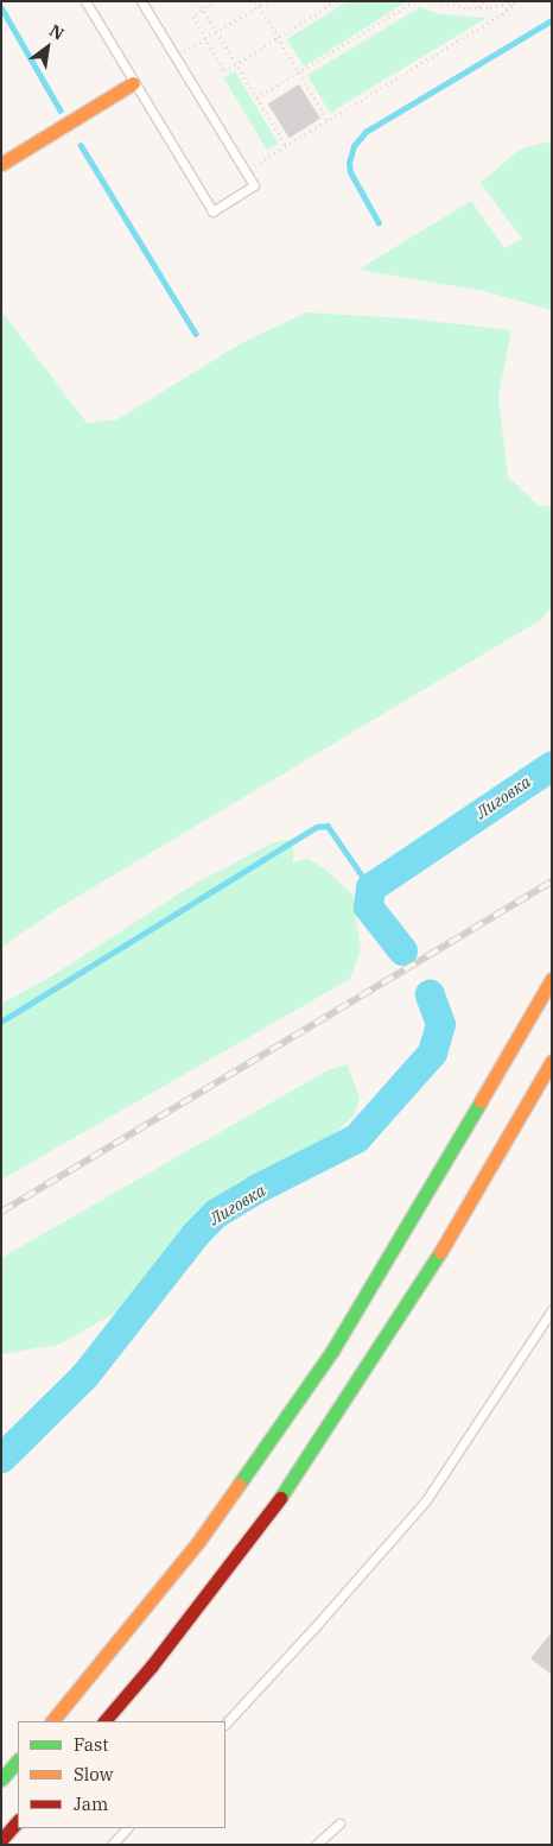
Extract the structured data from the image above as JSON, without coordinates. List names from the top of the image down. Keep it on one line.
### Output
{"water":["Лиговка"],"legend":["Fast","Slow","Jam"],"north":"top right"}
